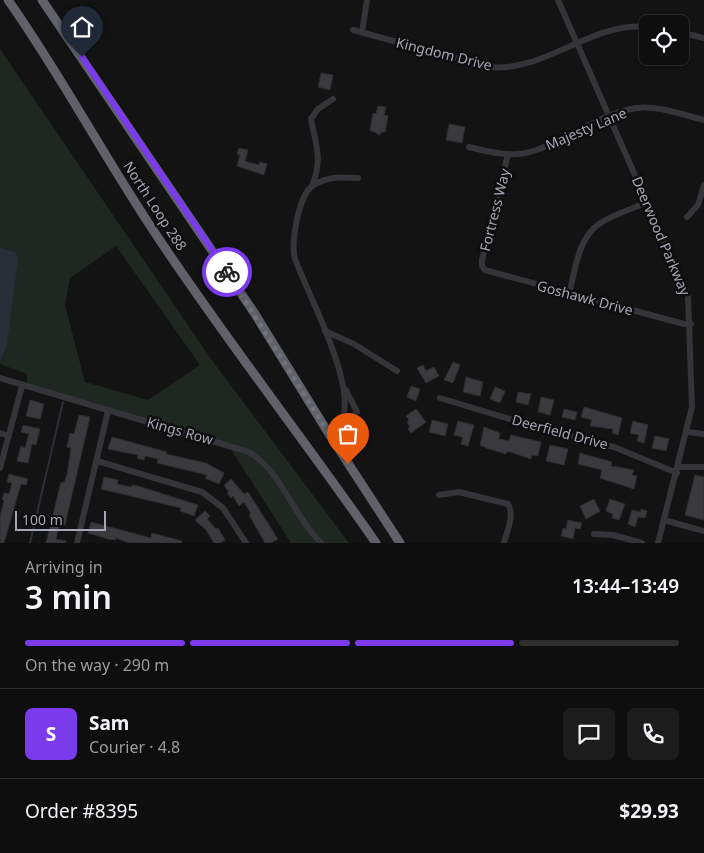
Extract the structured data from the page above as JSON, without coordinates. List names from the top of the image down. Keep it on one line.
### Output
{"streets":{"highway":["North Loop 288"],"street":["Kingdom Drive","Majesty Lane","Fortress Way","Deerwood Parkway","Goshawk Drive","Kings Row","Deerfield Drive"]},"crossings":[["Kingdom Drive","Deerwood Parkway"],["Majesty Lane","Fortress Way"],["Majesty Lane","Deerwood Parkway"],["Fortress Way","Goshawk Drive"],["Deerwood Parkway","Goshawk Drive"],["Deerwood Parkway","Deerfield Drive"]],"scale_bar":"100 m","page":{"scale":"100 m","heading":["3 min","Arriving in","13:44–13:49"],"panel":["Sam","Courier · 4.8","Order #8395","$29.93"],"bar":"On the way · 290 m","round":"S"}}
